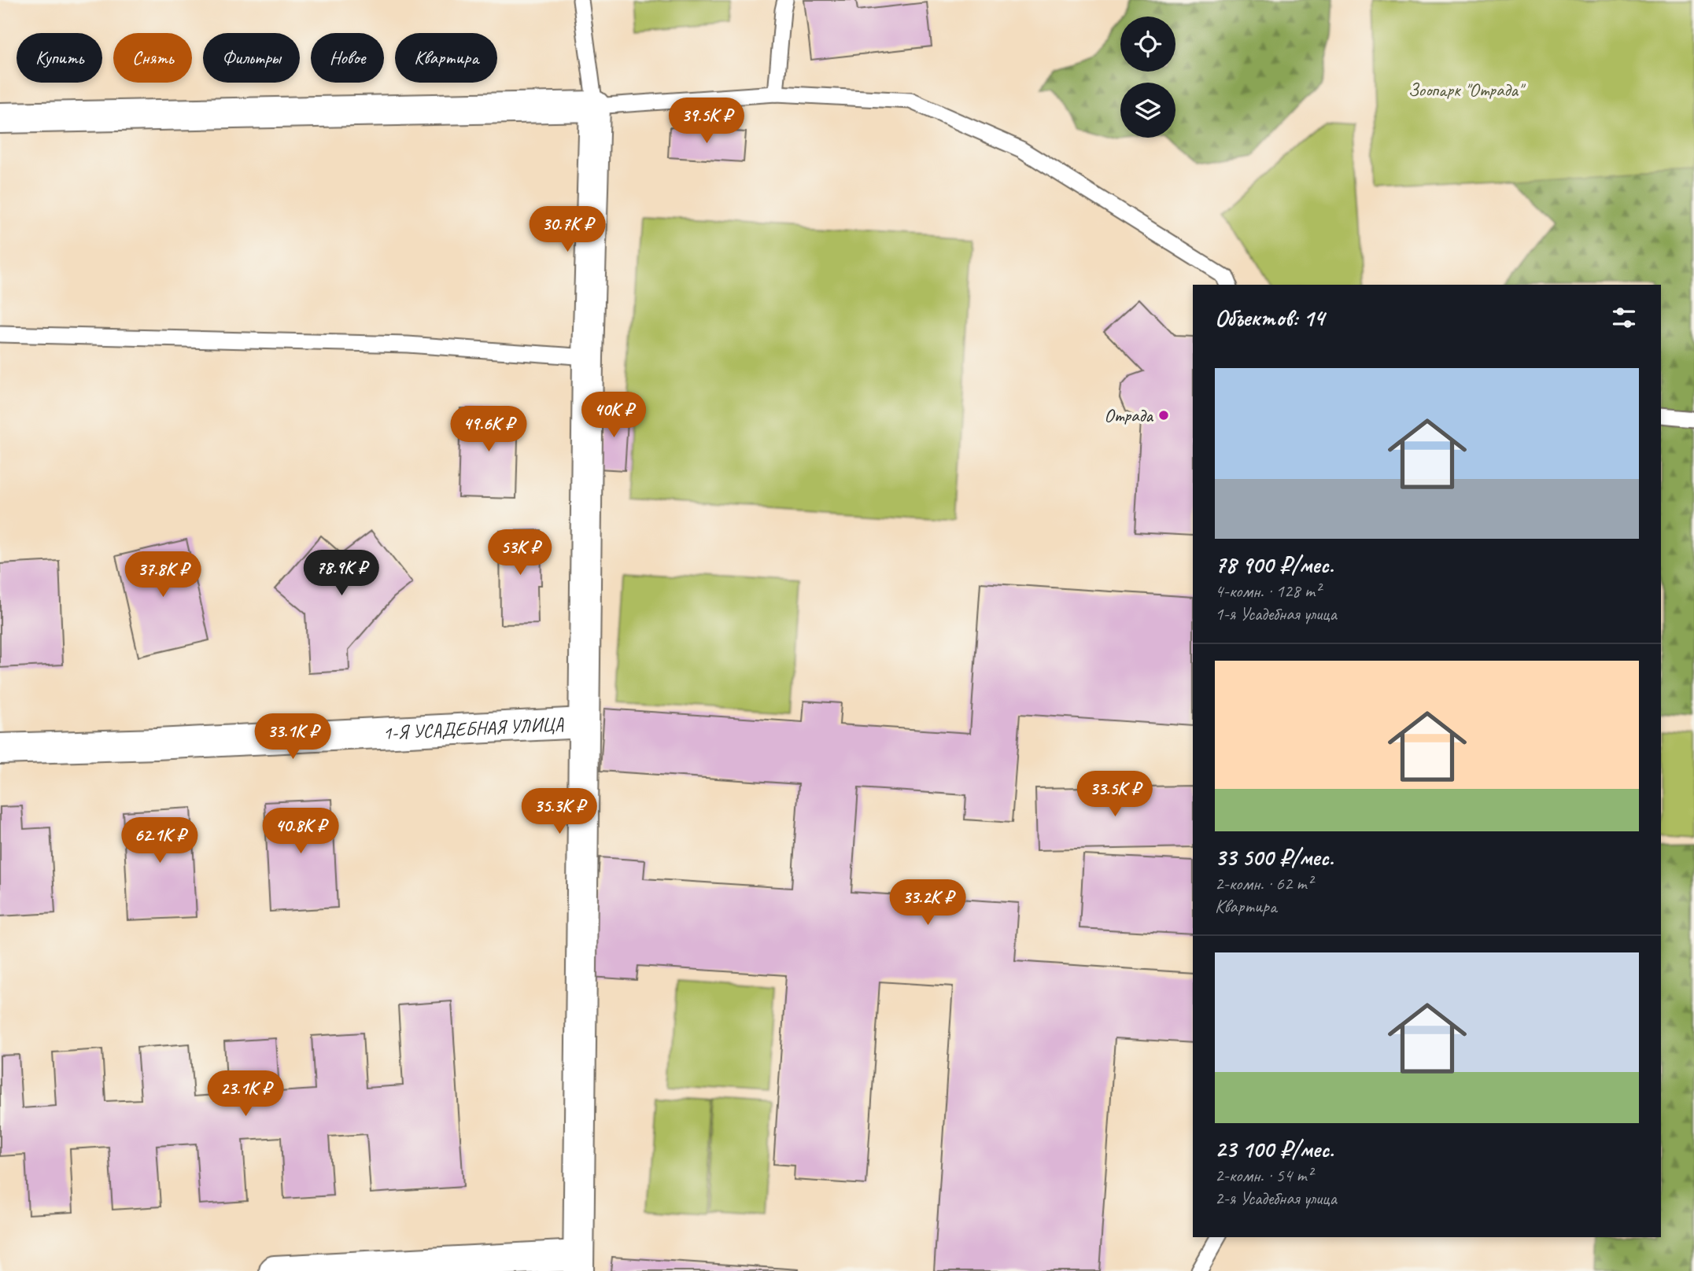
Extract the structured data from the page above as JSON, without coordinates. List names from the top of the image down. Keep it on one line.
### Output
{"streets":{"street":["1-Я УСАДЕБНАЯ УЛИЦА"]},"parks":["Зоопарк \"Отрада\""],"places":["Отрада"],"page":{"chip":["Купить","Снять","Фильтры","Новое","Квартира"],"price":["39.5K ₽","30.7K ₽","40K ₽","49.6K ₽","53K ₽","78.9K ₽","37.8K ₽","33.1K ₽","33.5K ₽","35.3K ₽","40.8K ₽","62.1K ₽","33.2K ₽","23.1K ₽"],"heading":"Объектов: 14","list":[{"name":"78 900 ₽/мес.","note":"4-комн. · 128 m² · 1-я Усадебная улица"},{"name":"33 500 ₽/мес.","note":"2-комн. · 62 m² · Квартира"},{"name":"23 100 ₽/мес.","note":"2-комн. · 54 m² · 2-я Усадебная улица"}]}}
